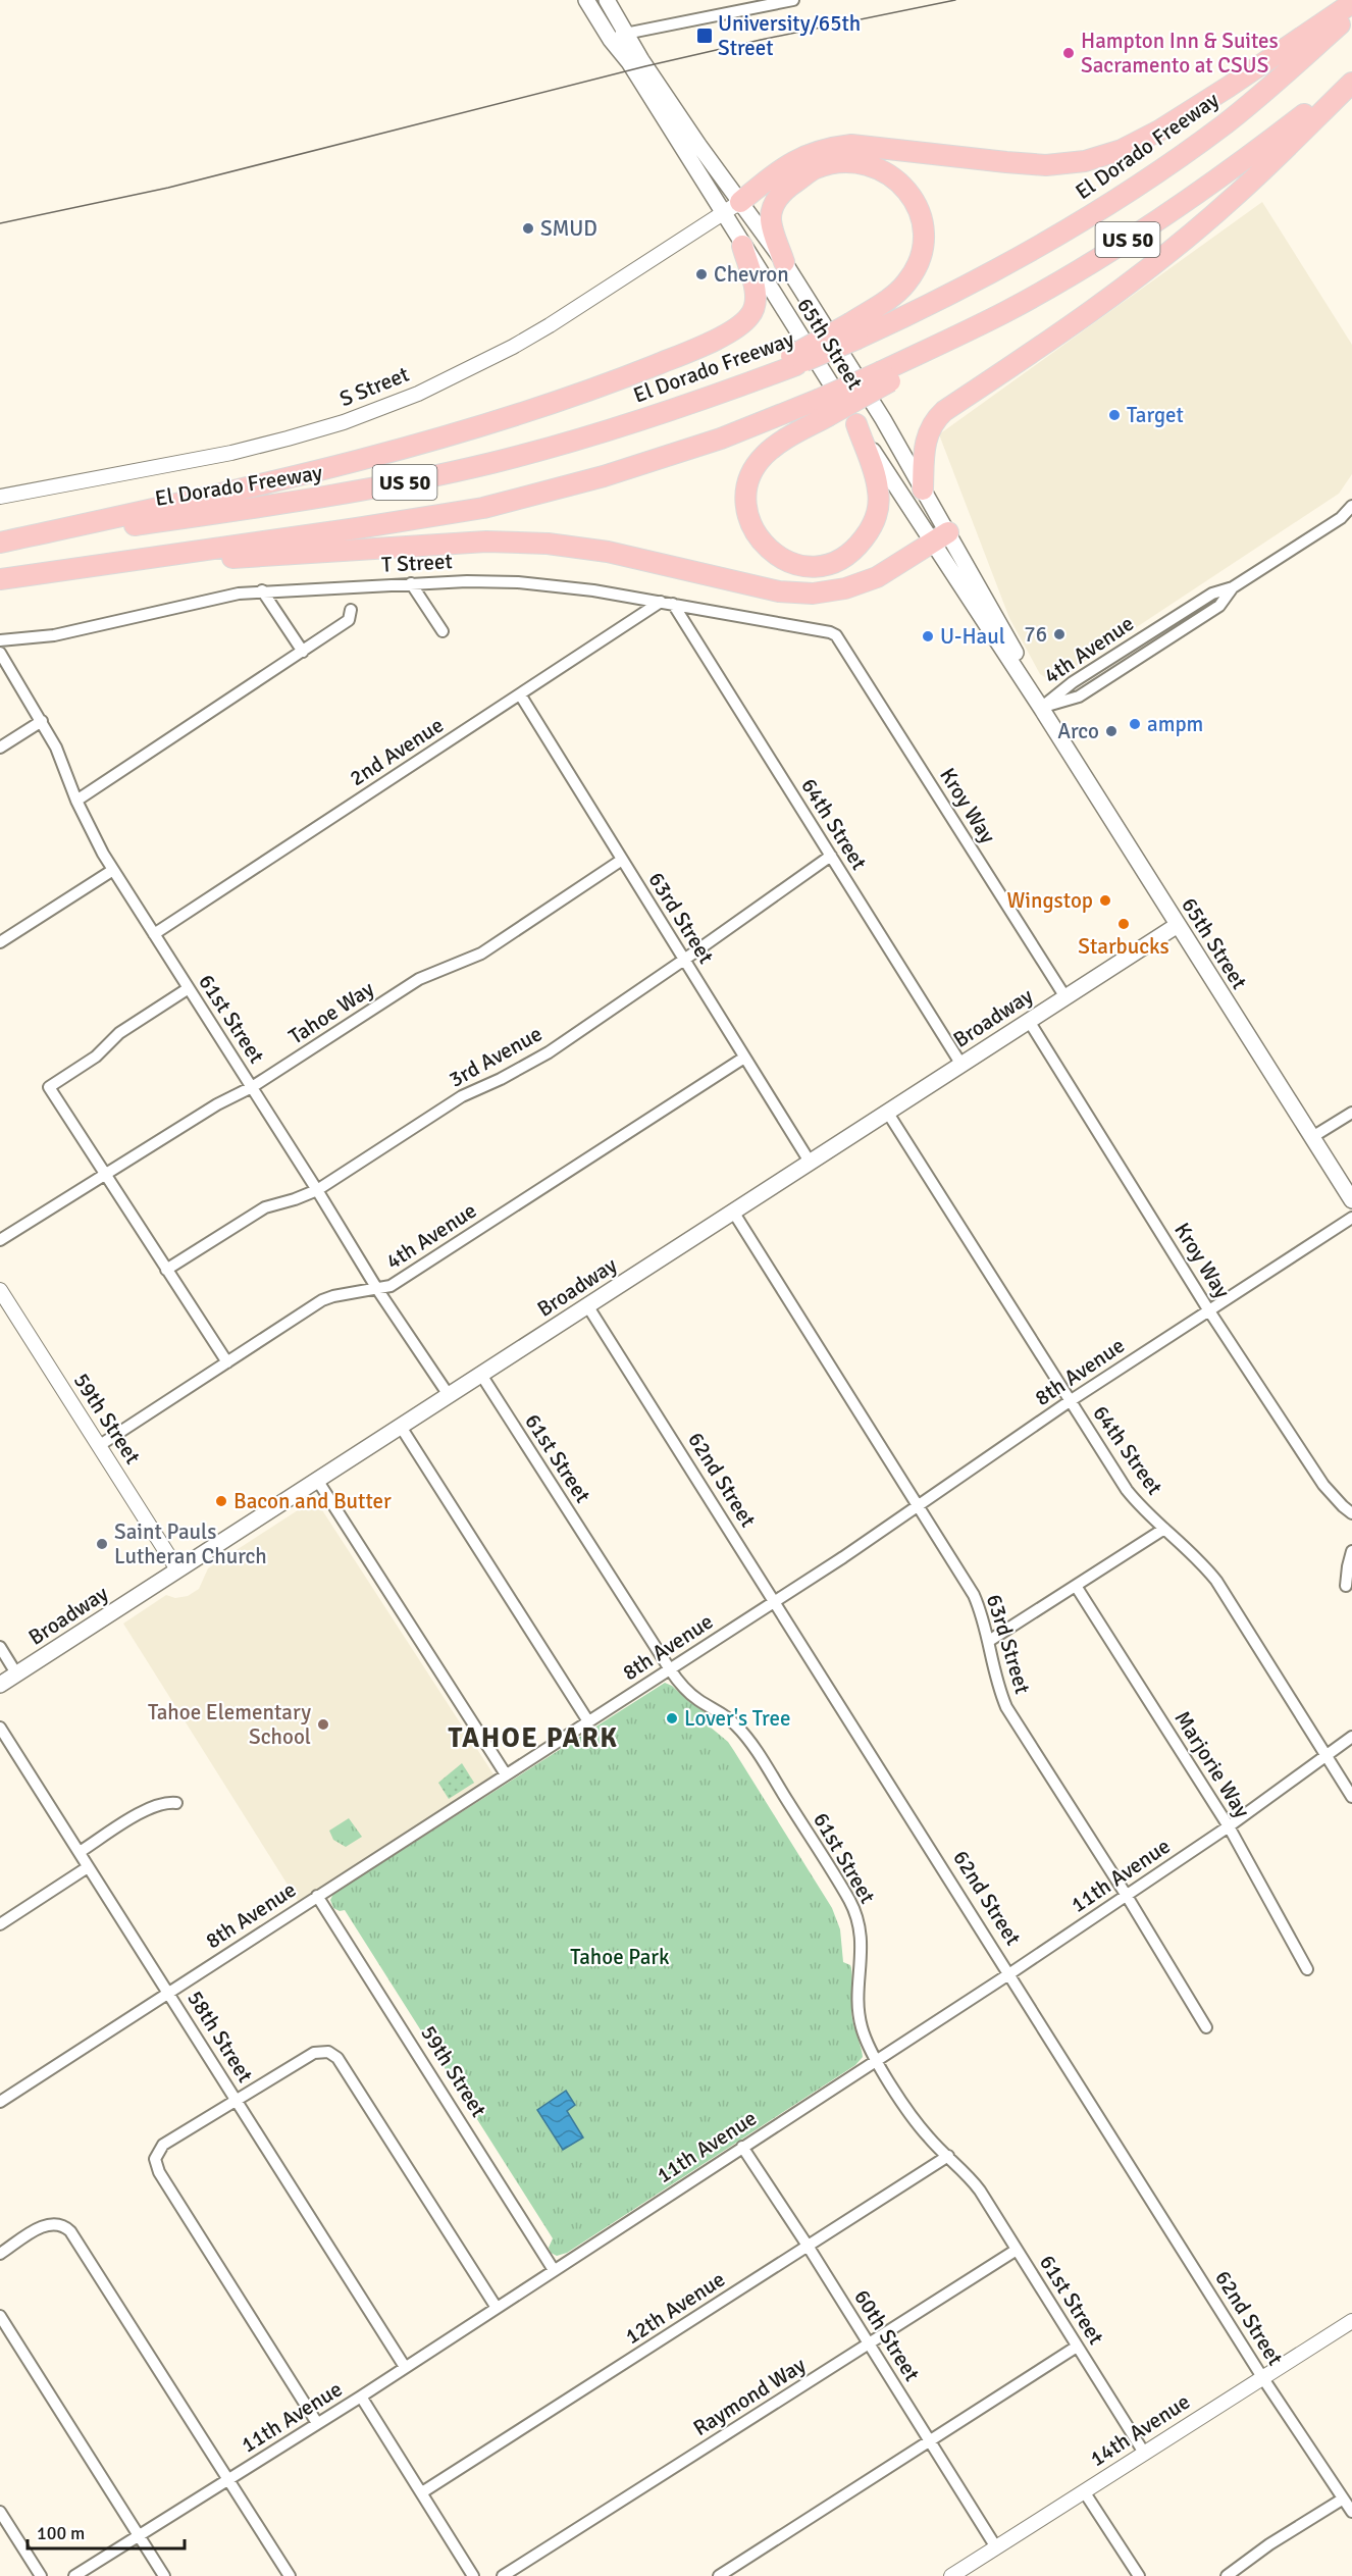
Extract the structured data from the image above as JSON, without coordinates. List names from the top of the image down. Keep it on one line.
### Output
{"streets":{"highway":["El Dorado Freeway","US 50"],"main road":["65th Street","Broadway"],"street":["S Street","T Street","4th Avenue","2nd Avenue","Kroy Way","64th Street","63rd Street","Tahoe Way","61st Street","3rd Avenue","8th Avenue","59th Street","62nd Street","Marjorie Way","11th Avenue","58th Street","12th Avenue","60th Street","Raymond Way","14th Avenue"]},"crossings":[["65th Street","S Street"],["65th Street","4th Avenue"],["65th Street","Broadway"],["T Street","2nd Avenue"],["T Street","Kroy Way"],["T Street","64th Street"],["4th Avenue","63rd Street"],["4th Avenue","61st Street"],["4th Avenue","59th Street"],["2nd Avenue","63rd Street"],["2nd Avenue","61st Street"],["Kroy Way","Broadway"],["Kroy Way","8th Avenue"],["64th Street","Broadway"],["64th Street","3rd Avenue"],["64th Street","8th Avenue"],["64th Street","11th Avenue"],["63rd Street","Tahoe Way"],["63rd Street","Broadway"],["63rd Street","3rd Avenue"],["63rd Street","8th Avenue"],["63rd Street","11th Avenue"],["Tahoe Way","61st Street"],["Broadway","61st Street"],["Broadway","59th Street"],["Broadway","62nd Street"],["61st Street","3rd Avenue"],["61st Street","8th Avenue"],["61st Street","11th Avenue"],["61st Street","12th Avenue"],["61st Street","Raymond Way"],["61st Street","14th Avenue"],["8th Avenue","59th Street"],["8th Avenue","62nd Street"],["8th Avenue","58th Street"],["59th Street","11th Avenue"],["62nd Street","11th Avenue"],["62nd Street","14th Avenue"],["Marjorie Way","11th Avenue"],["11th Avenue","58th Street"],["11th Avenue","60th Street"],["12th Avenue","60th Street"],["60th Street","Raymond Way"],["60th Street","14th Avenue"]],"districts":["TAHOE PARK"],"parks":["Tahoe Park"],"places":{"transit":["University/65th Street"],"other":["Hampton Inn & Suites Sacramento at CSUS","SMUD","Chevron","Target","76","U-Haul","ampm","Arco","Wingstop","Starbucks","Bacon and Butter","Saint Pauls Lutheran Church","Lover's Tree","Tahoe Elementary School"]},"scale_bar":"100 m"}
